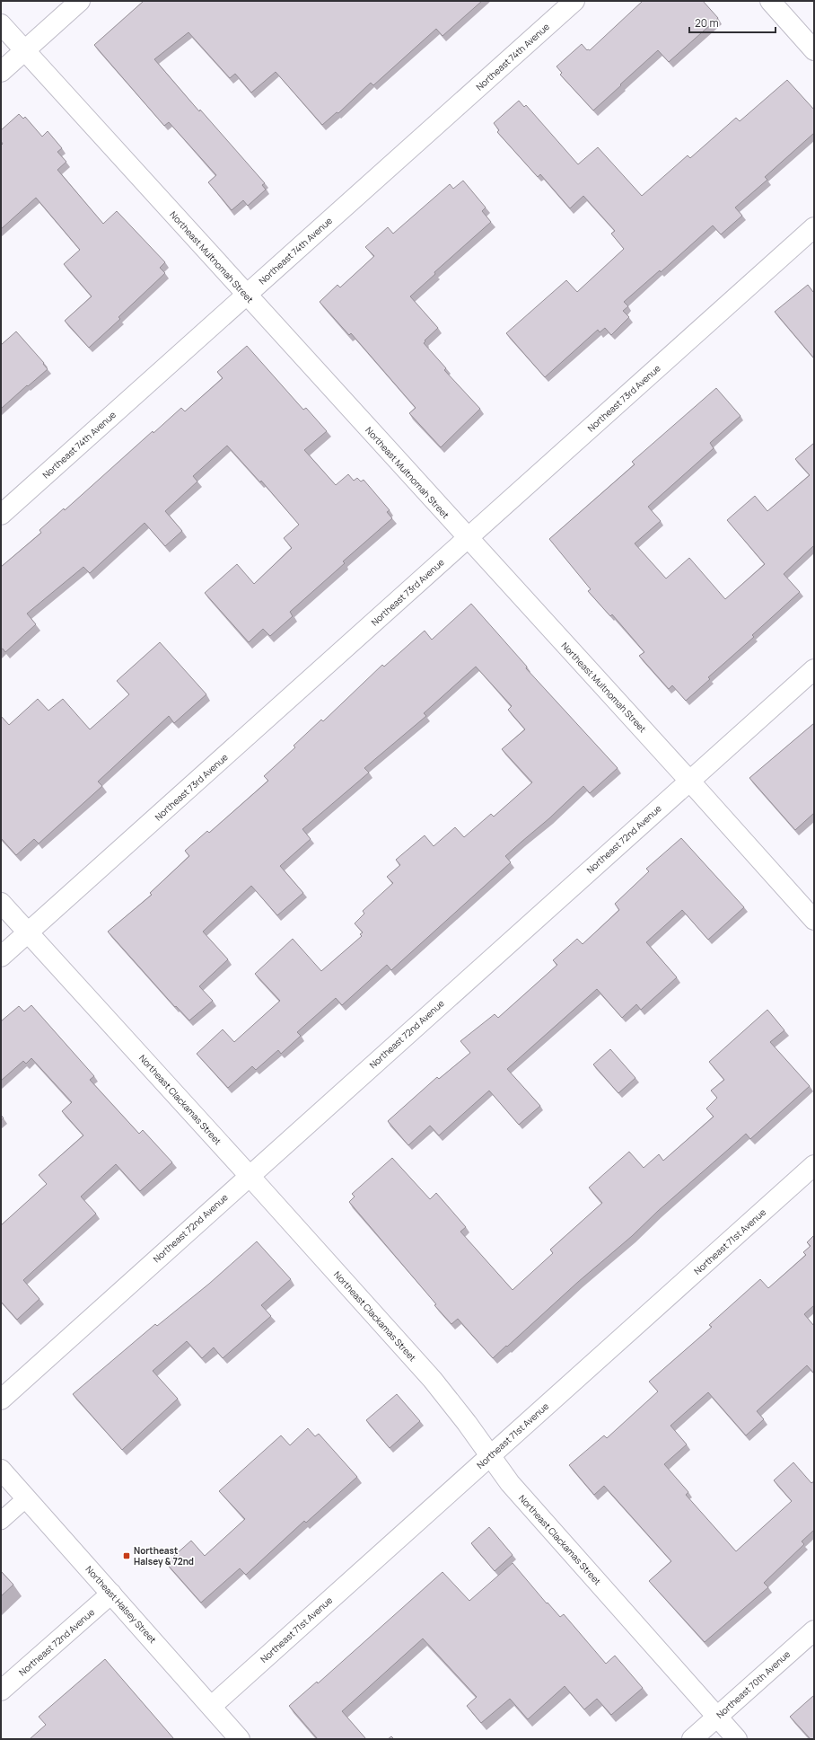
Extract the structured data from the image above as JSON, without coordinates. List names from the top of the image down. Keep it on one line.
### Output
{"streets":{"street":["Northeast 74th Avenue","Northeast Multnomah Street","Northeast 73rd Avenue","Northeast 72nd Avenue","Northeast Clackamas Street","Northeast 71st Avenue","Northeast Halsey Street","Northeast 70th Avenue"]},"crossings":[["Northeast 74th Avenue","Northeast Multnomah Street"],["Northeast Multnomah Street","Northeast 73rd Avenue"],["Northeast Multnomah Street","Northeast 72nd Avenue"],["Northeast 73rd Avenue","Northeast Clackamas Street"],["Northeast 72nd Avenue","Northeast Clackamas Street"],["Northeast 72nd Avenue","Northeast Halsey Street"],["Northeast Clackamas Street","Northeast 71st Avenue"],["Northeast Clackamas Street","Northeast 70th Avenue"],["Northeast 71st Avenue","Northeast Halsey Street"]],"places":{"transit":["Northeast Halsey & 72nd"]},"scale_bar":"20 m"}
